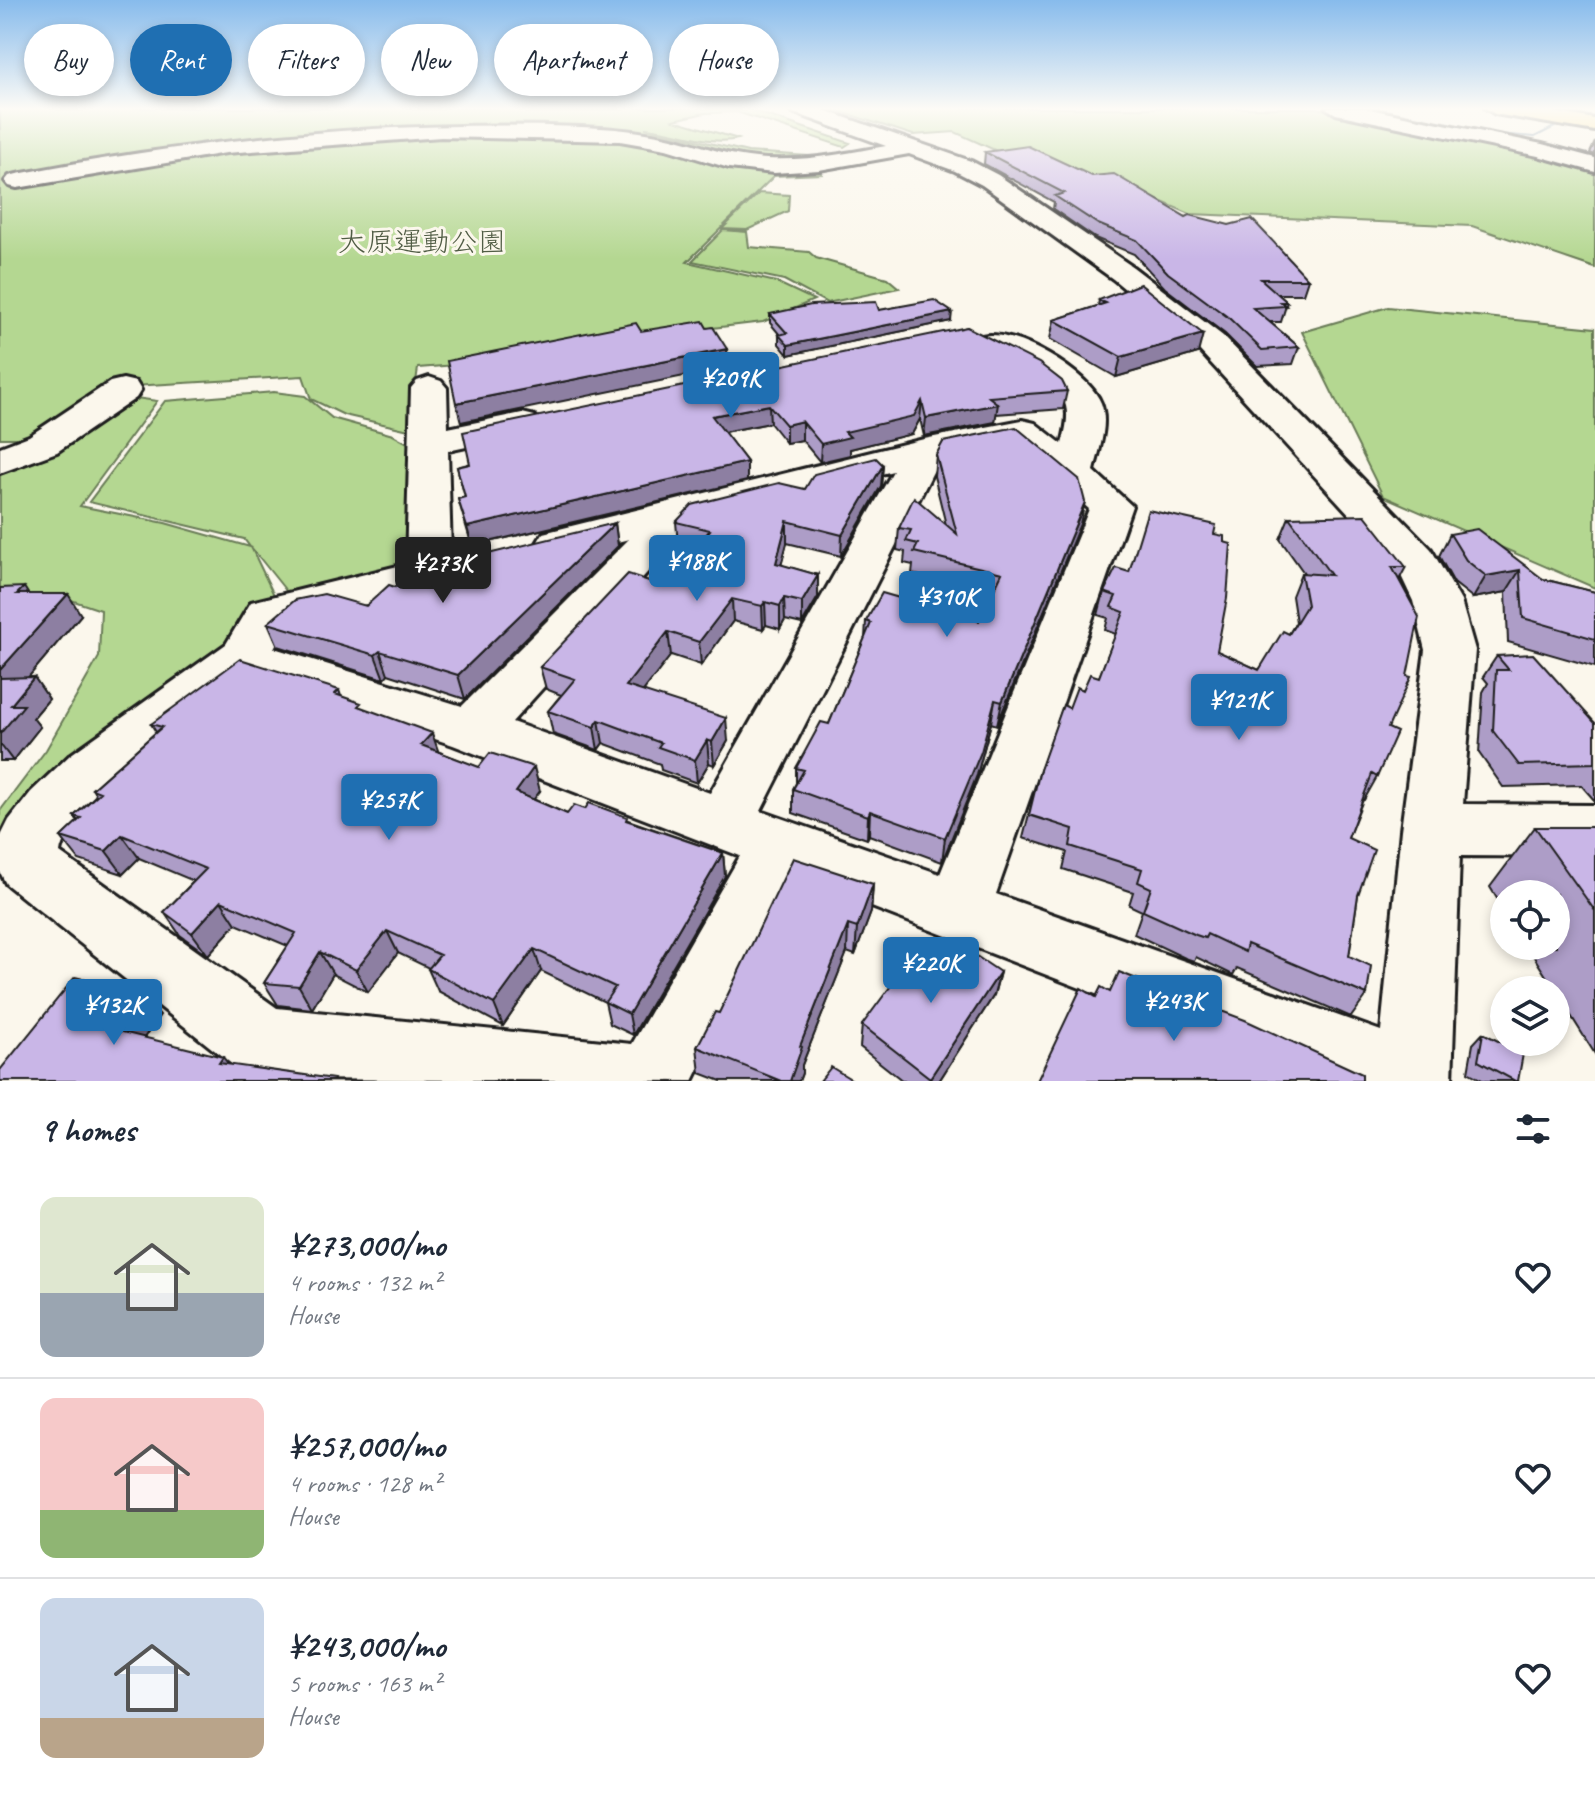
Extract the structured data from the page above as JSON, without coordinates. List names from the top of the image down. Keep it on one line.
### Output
{"parks":["大原運動公園"],"page":{"chip":["Buy","Rent","Filters","New","Apartment","House"],"price":["¥209K","¥188K","¥273K","¥310K","¥121K","¥257K","¥220K","¥243K","¥132K"],"heading":"9 homes","list":[{"name":"¥273,000/mo","note":"4 rooms · 132 m² · House"},{"name":"¥257,000/mo","note":"4 rooms · 128 m² · House"},{"name":"¥243,000/mo","note":"5 rooms · 163 m² · House"}]}}
